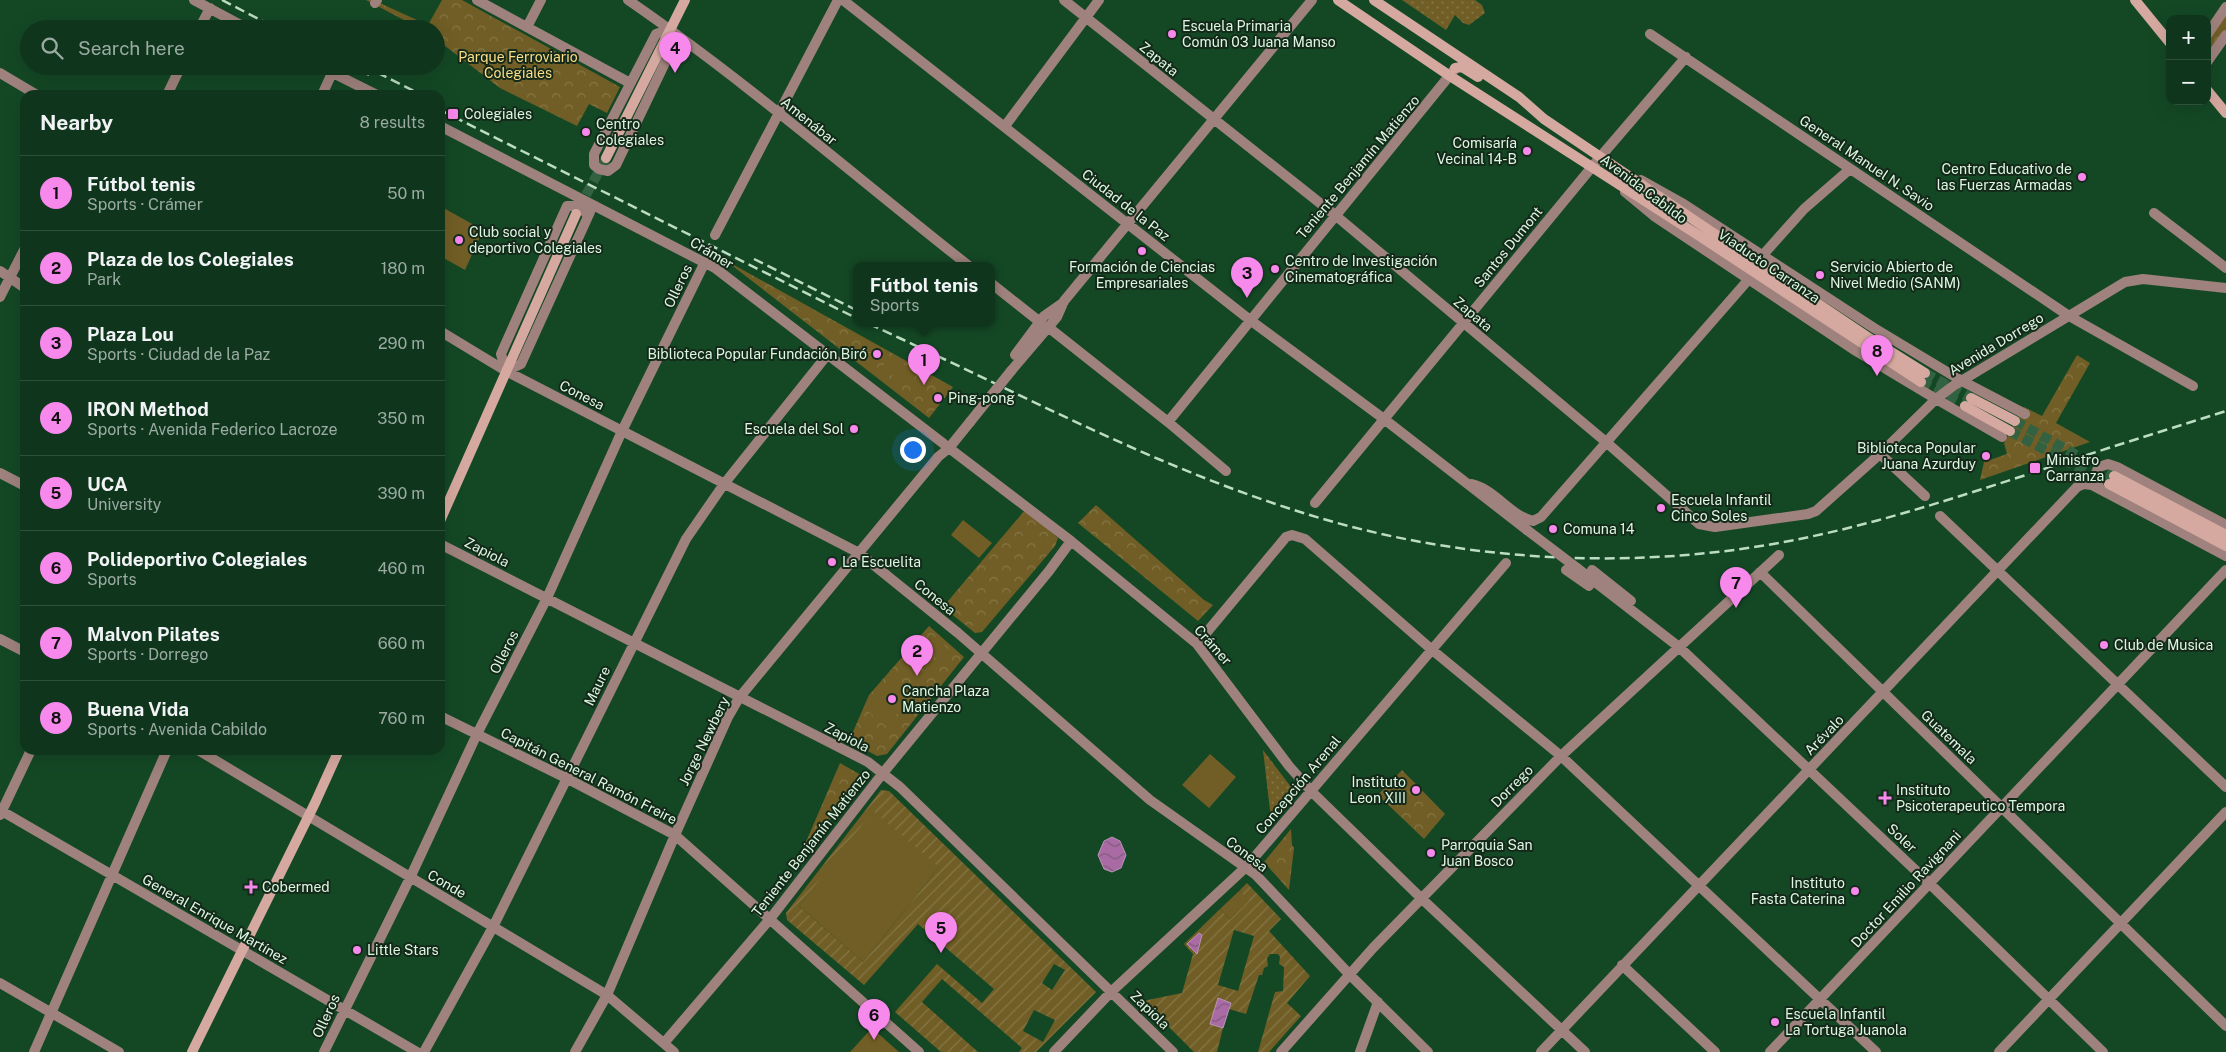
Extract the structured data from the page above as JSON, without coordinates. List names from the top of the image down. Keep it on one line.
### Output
{"streets":{"main road":["Avenida Cabildo","Viaducto Carranza"],"street":["Zapata","Amenábar","General Manuel N. Savio","Teniente Benjamín Matienzo","Ciudad de la Paz","Santos Dumont","Crámer","Olleros","Avenida Dorrego","Conesa","Zapiola","Maure","Arévalo","Guatemala","Jorge Newbery","Capitán General Ramón Freire","Concepción Arenal","Dorrego","Soler","Conde","Doctor Emilio Ravignani","General Enrique Martínez"]},"crossings":[["Zapata","Teniente Benjamín Matienzo"],["Zapata","Santos Dumont"],["Zapata","Avenida Dorrego"],["General Manuel N. Savio","Santos Dumont"],["General Manuel N. Savio","Avenida Dorrego"],["Teniente Benjamín Matienzo","Avenida Cabildo"],["Teniente Benjamín Matienzo","Ciudad de la Paz"],["Teniente Benjamín Matienzo","Crámer"],["Teniente Benjamín Matienzo","Conesa"],["Teniente Benjamín Matienzo","Zapiola"],["Teniente Benjamín Matienzo","Capitán General Ramón Freire"],["Teniente Benjamín Matienzo","Conde"],["Avenida Cabildo","Santos Dumont"],["Avenida Cabildo","Viaducto Carranza"],["Avenida Cabildo","Avenida Dorrego"],["Ciudad de la Paz","Santos Dumont"],["Ciudad de la Paz","Dorrego"],["Ciudad de la Paz","Soler"],["Crámer","Olleros"],["Crámer","Maure"],["Crámer","Arévalo"],["Crámer","Jorge Newbery"],["Crámer","Concepción Arenal"],["Crámer","Dorrego"],["Olleros","Conesa"],["Olleros","Zapiola"],["Olleros","Capitán General Ramón Freire"],["Olleros","Conde"],["Olleros","General Enrique Martínez"],["Conesa","Maure"],["Conesa","Jorge Newbery"],["Conesa","Concepción Arenal"],["Conesa","Dorrego"],["Zapiola","Maure"],["Zapiola","Jorge Newbery"],["Zapiola","Concepción Arenal"],["Maure","Capitán General Ramón Freire"],["Maure","Conde"],["Arévalo","Guatemala"],["Arévalo","Soler"],["Guatemala","Dorrego"],["Guatemala","Doctor Emilio Ravignani"],["Jorge Newbery","Capitán General Ramón Freire"],["Jorge Newbery","Conde"],["Dorrego","Soler"],["Soler","Doctor Emilio Ravignani"]],"parks":["Parque Ferroviario Colegiales"],"places":{"other":["Escuela Primaria Común 03 Juana Manso","Centro Colegiales","Comisaría Vecinal 14-B","Centro Educativo de las Fuerzas Armadas","Club social y deportivo Colegiales","Formación de Ciencias Empresariales","Centro de Investigación Cinematográfica","Servicio Abierto de Nivel Medio (SANM)","Biblioteca Popular Fundación Biró","Ping-pong","Escuela del Sol","Biblioteca Popular Juana Azurduy","Escuela Infantil Cinco Soles","Comuna 14","La Escuelita","Club de Musica","Cancha Plaza Matienzo","Instituto Leon XIII","Parroquia San Juan Bosco","Instituto Fasta Caterina","Little Stars","Escuela Infantil La Tortuga Juanola"],"transit":["Colegiales","Ministro Carranza"],"health":["Instituto Psicoterapeutico Tempora","Cobermed"]},"page":{"map_buttons":["+","−"],"search":"Search here","pins":["4","3","8","1","7","2","5","6"],"heading":["Nearby","8 results"],"list":[{"mark":"1","name":"Fútbol tenis","note":"Sports · Crámer","value":"50 m"},{"mark":"2","name":"Plaza de los Colegiales","note":"Park","value":"180 m"},{"mark":"3","name":"Plaza Lou","note":"Sports · Ciudad de la Paz","value":"290 m"},{"mark":"4","name":"IRON Method","note":"Sports · Avenida Federico Lacroze","value":"350 m"},{"mark":"5","name":"UCA","note":"University","value":"390 m"},{"mark":"6","name":"Polideportivo Colegiales","note":"Sports","value":"460 m"},{"mark":"7","name":"Malvon Pilates","note":"Sports · Dorrego","value":"660 m"},{"mark":"8","name":"Buena Vida","note":"Sports · Avenida Cabildo","value":"760 m"}],"popup":["Fútbol tenis","Sports"]}}
